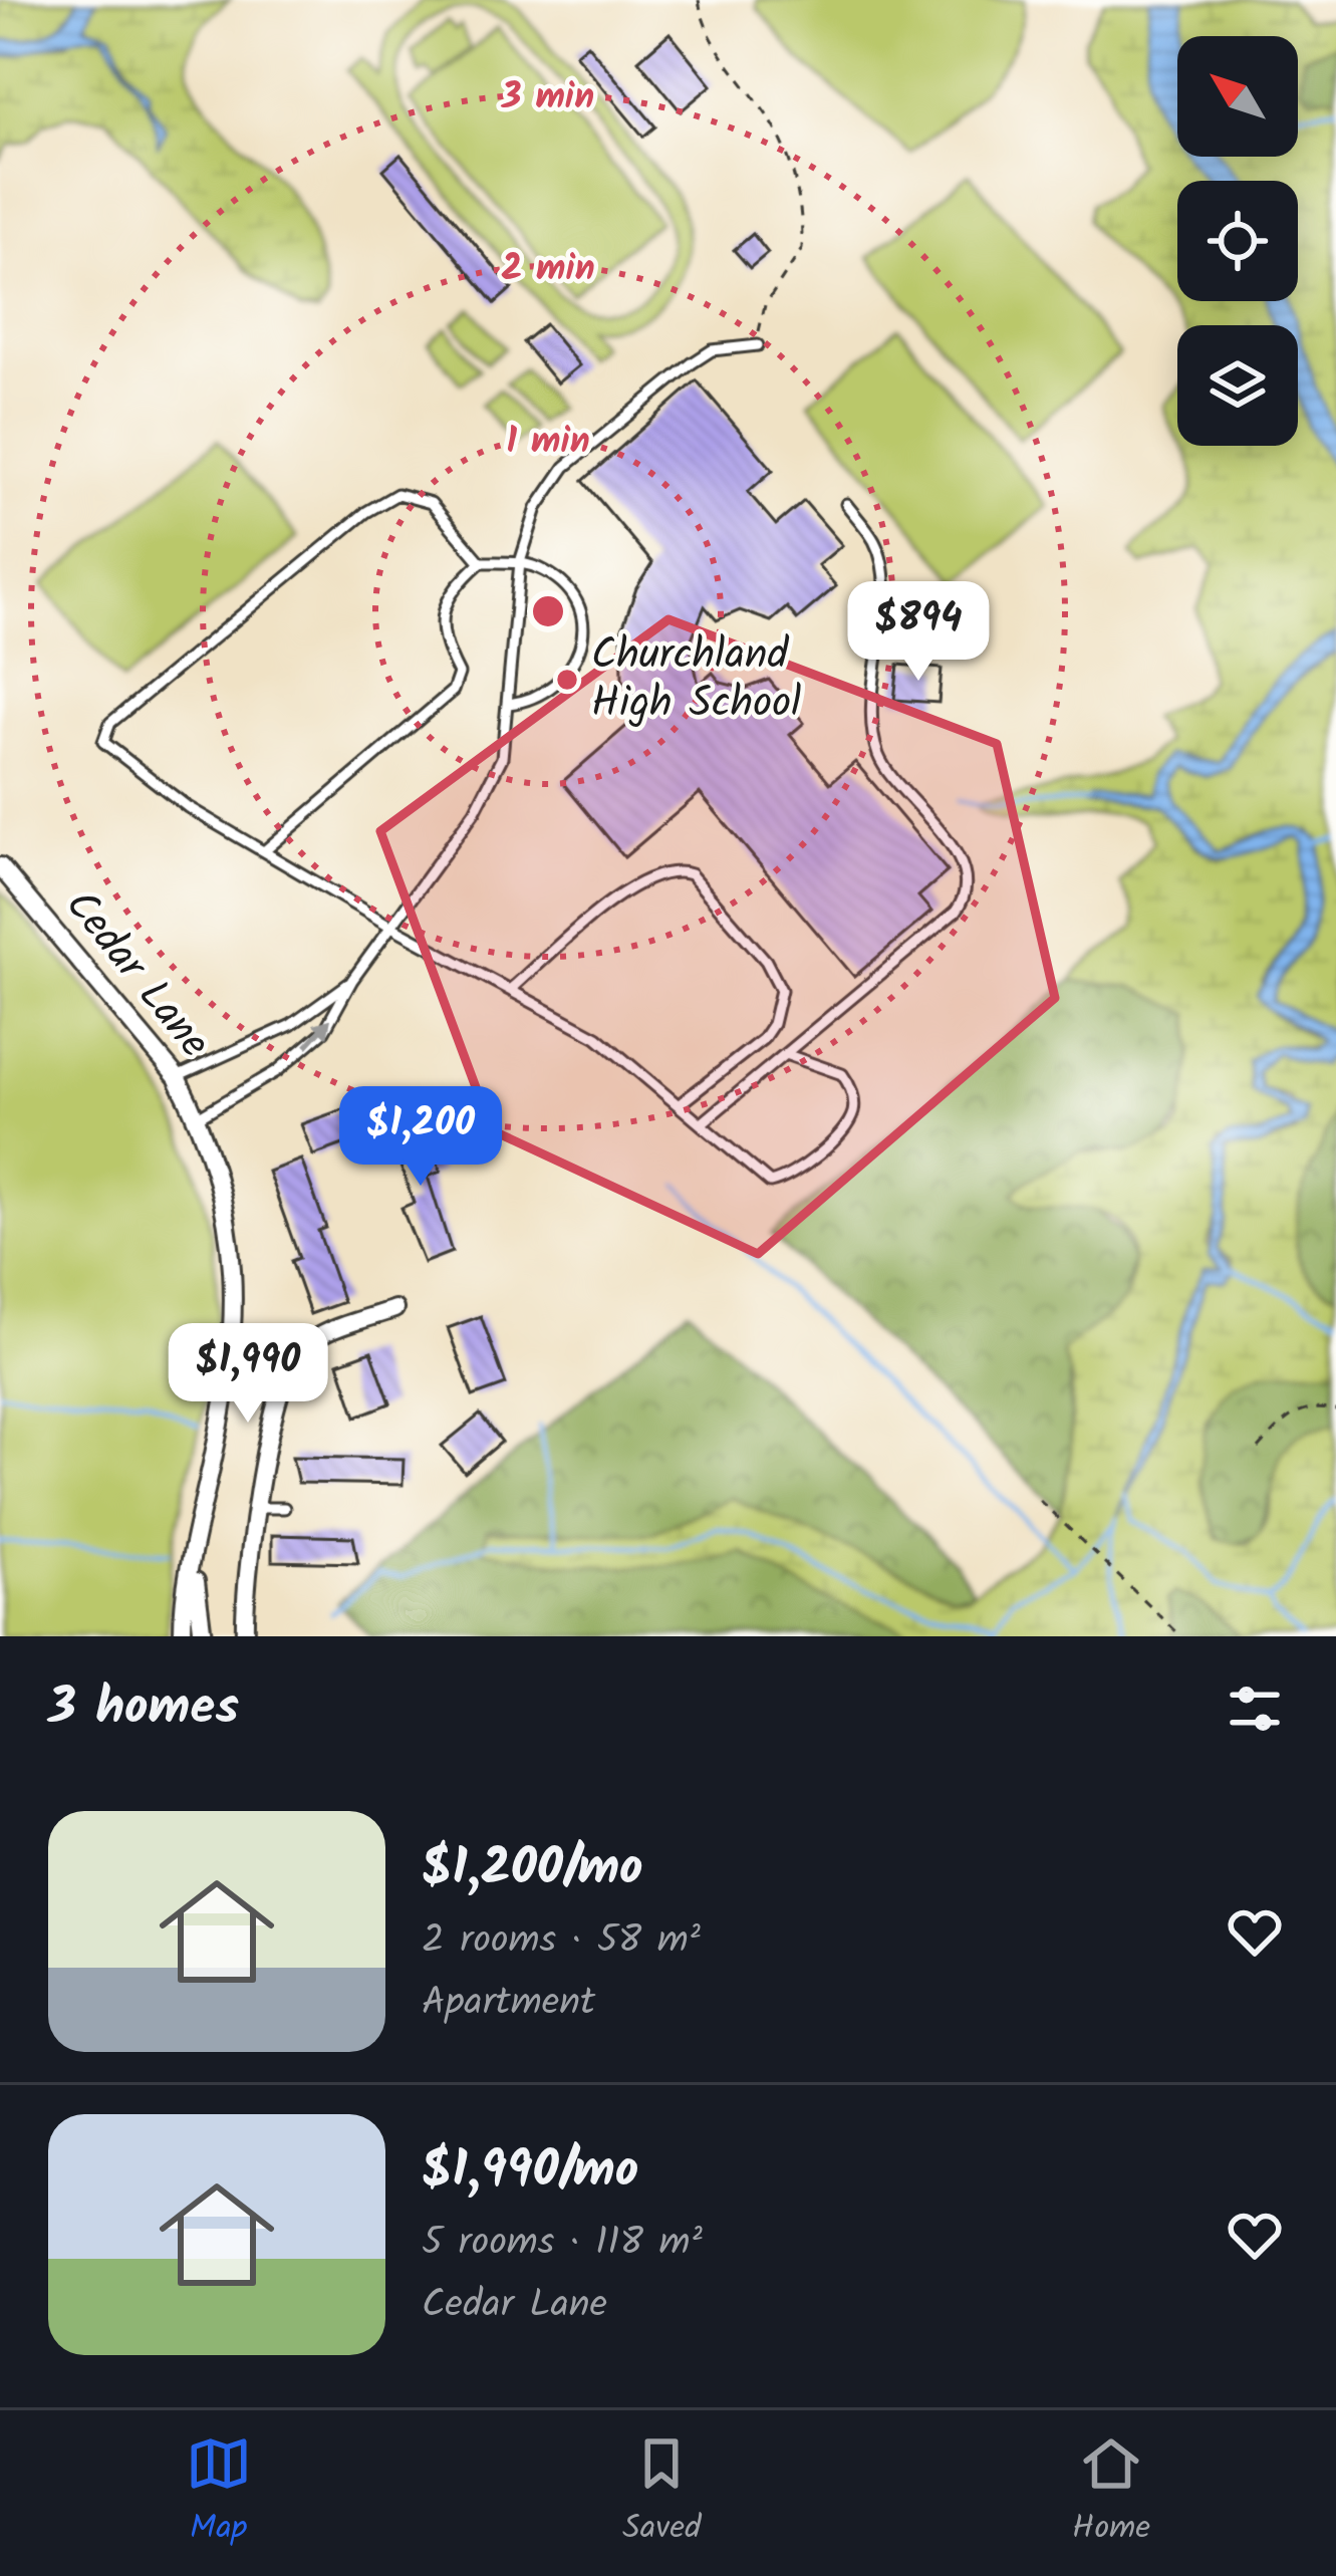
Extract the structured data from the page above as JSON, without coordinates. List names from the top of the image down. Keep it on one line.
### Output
{"streets":{"street":["Cedar Lane"]},"places":["Churchland High School"],"north":"top left","page":{"price":["$894","$1,200","$1,990"],"heading":"3 homes","list":[{"name":"$1,200/mo","note":"2 rooms · 58 m² · Apartment"},{"name":"$1,990/mo","note":"5 rooms · 118 m² · Cedar Lane"}],"tabs":["Map","Saved","Home"]},"rings":["3 min","2 min","1 min"]}
